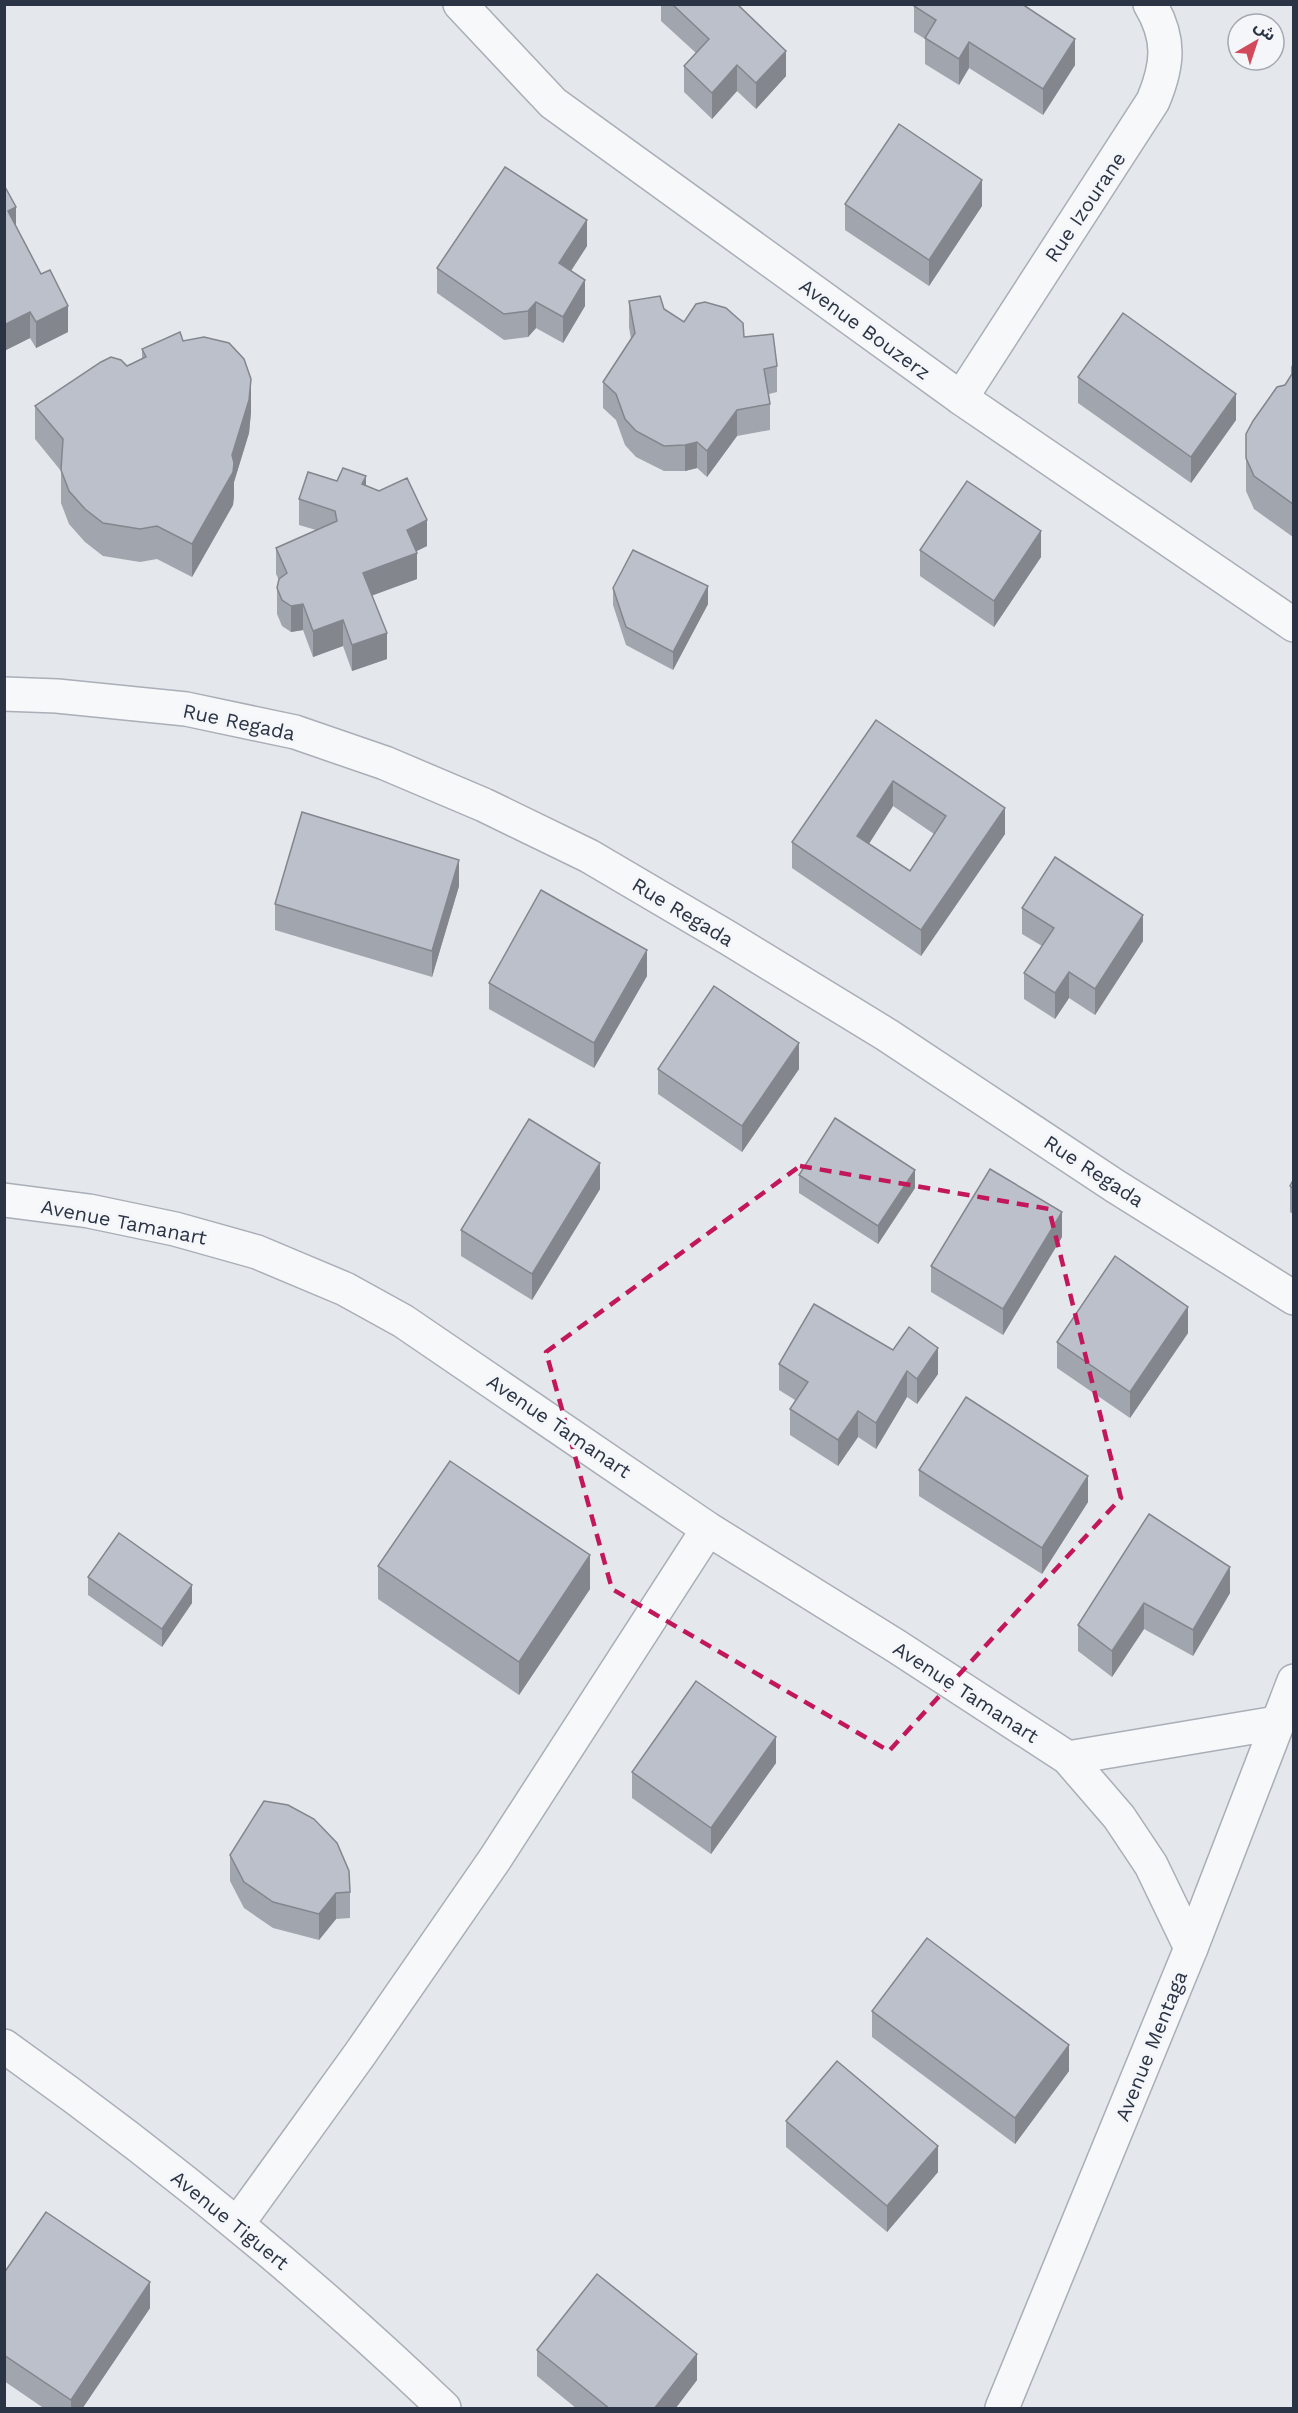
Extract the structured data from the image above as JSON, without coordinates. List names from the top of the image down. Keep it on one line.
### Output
{"streets":{"street":["Rue Izourane","Avenue Bouzerz","Rue Regada","Avenue Tamanart","Avenue Mentaga","Avenue Tiguert"]},"crossings":[["Rue Izourane","Avenue Bouzerz"],["Avenue Tamanart","Avenue Mentaga"]],"north":"top right"}
